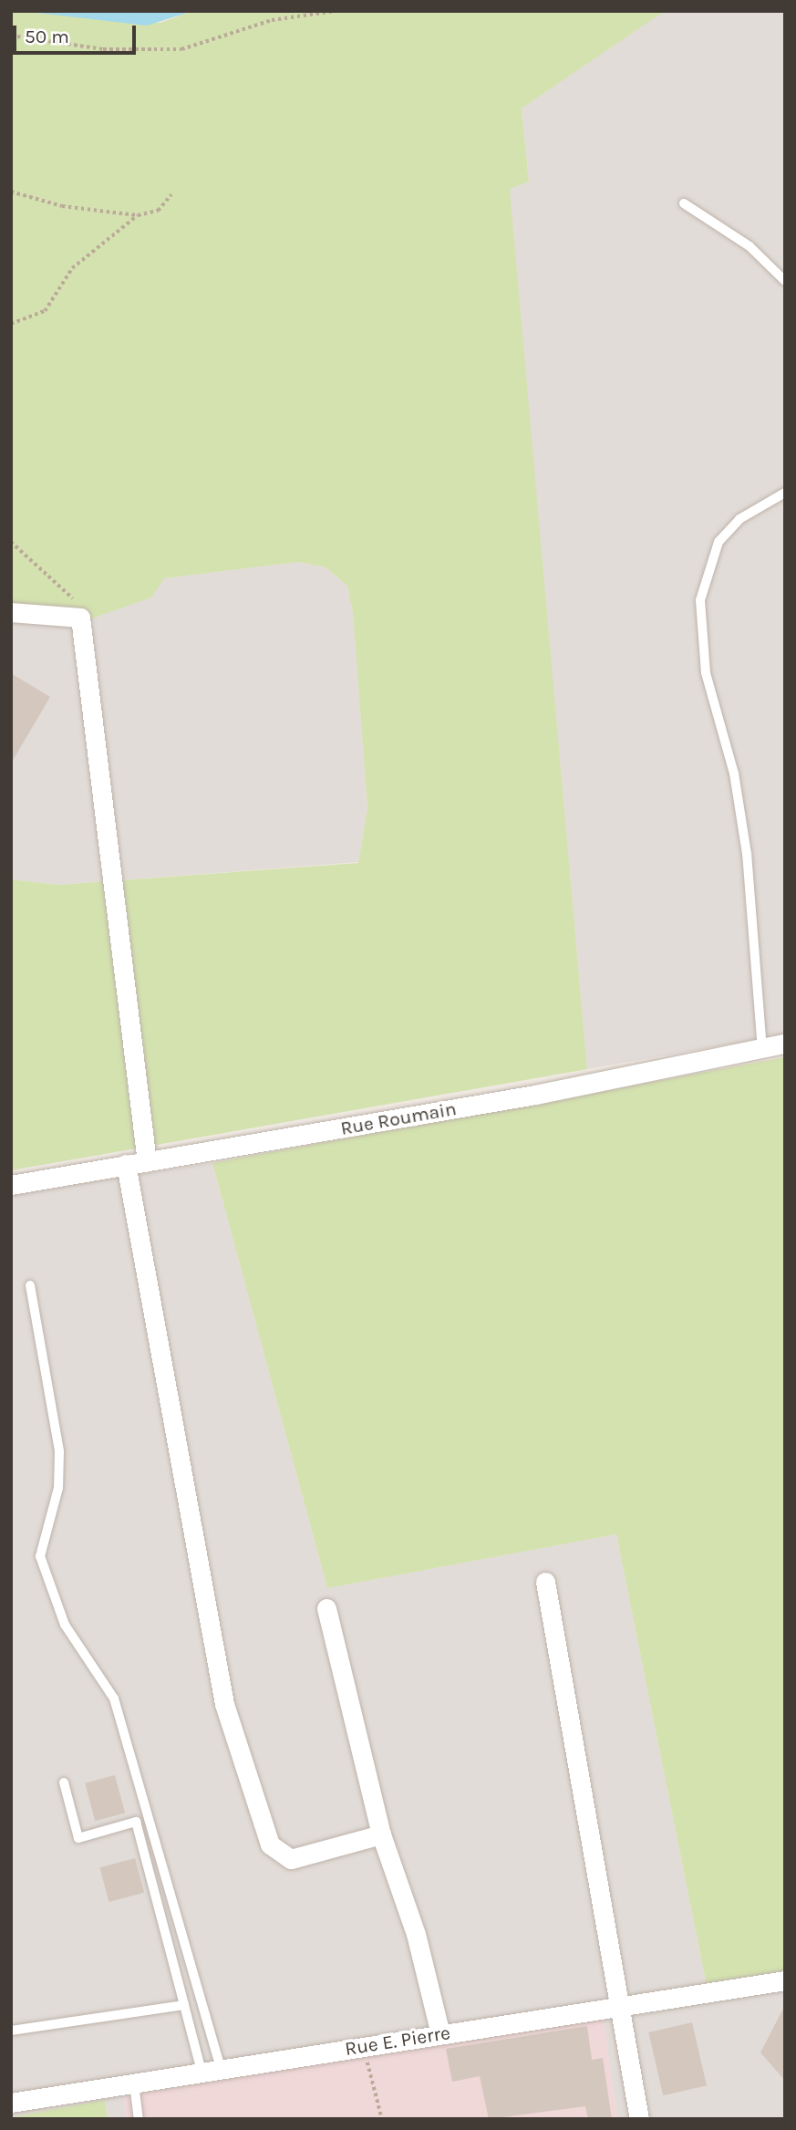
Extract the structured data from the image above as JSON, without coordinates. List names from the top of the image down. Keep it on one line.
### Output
{"streets":{"street":["Rue Roumain","Rue E. Pierre"]},"scale_bar":"50 m"}
